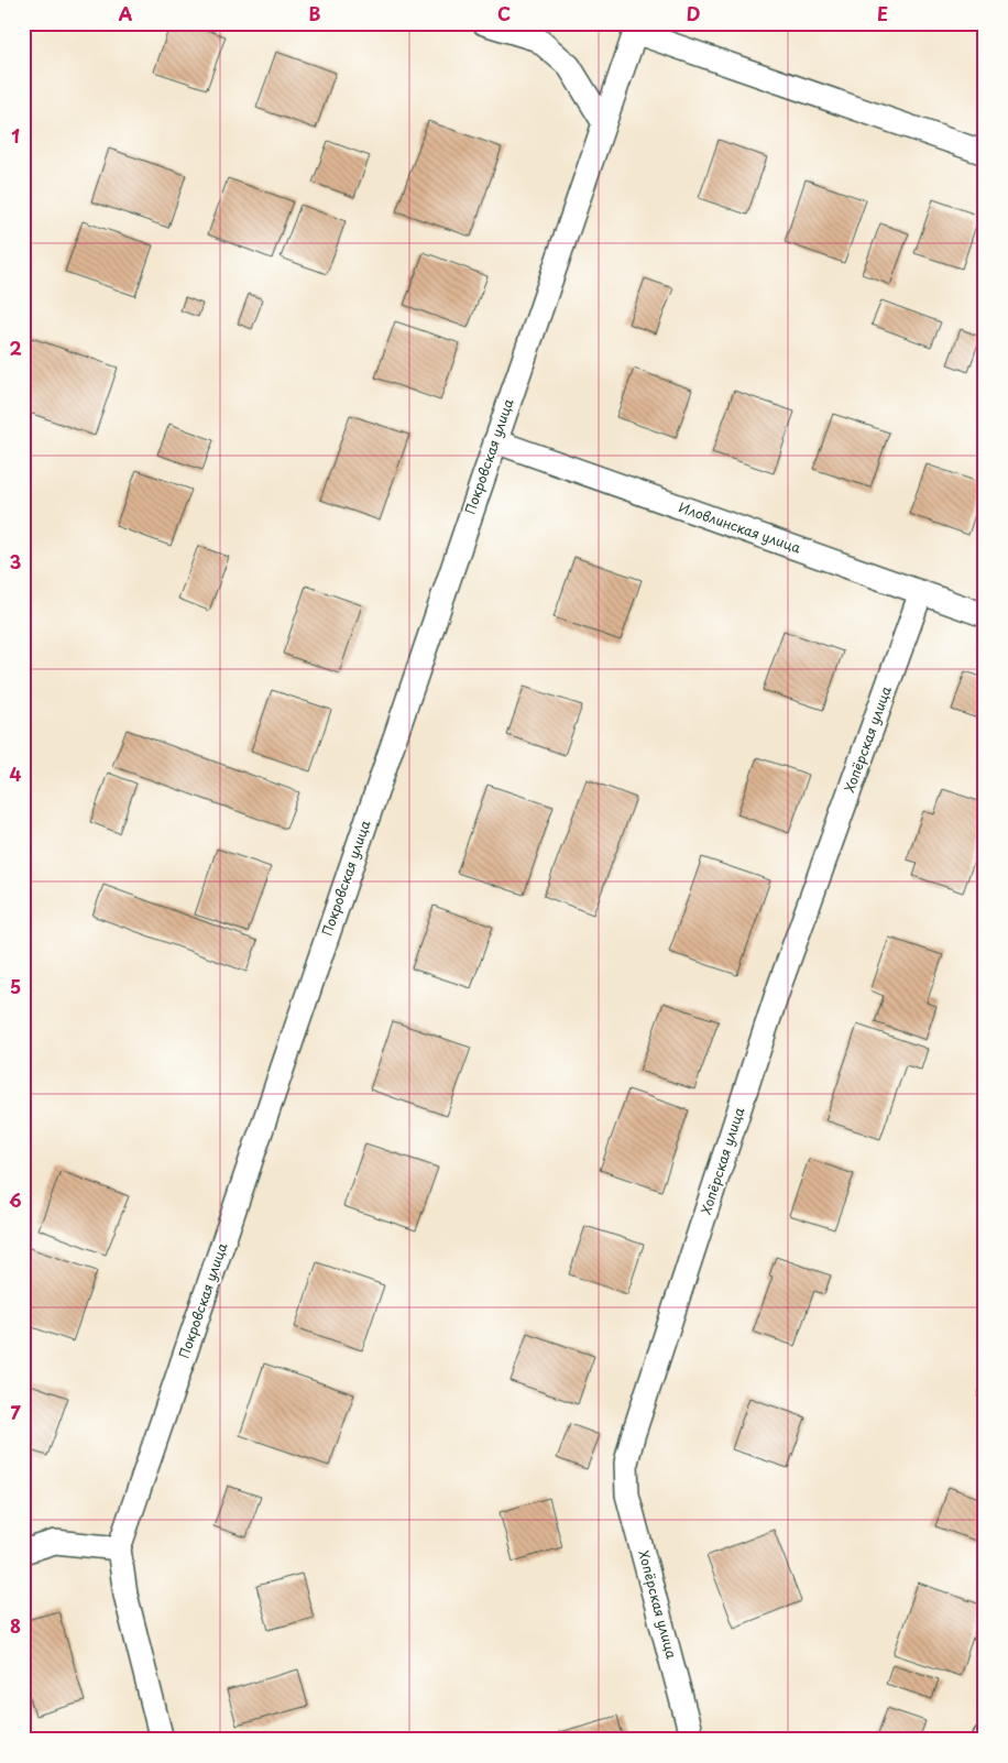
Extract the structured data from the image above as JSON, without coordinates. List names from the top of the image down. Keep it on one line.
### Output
{"streets":{"street":["Покровская улица","Иловлинская улица","Хопёрская улица"]},"crossings":[["Покровская улица","Иловлинская улица"],["Иловлинская улица","Хопёрская улица"]],"grid":{"columns":["A","B","C","D","E"],"rows":["1","2","3","4","5","6","7","8"]}}
